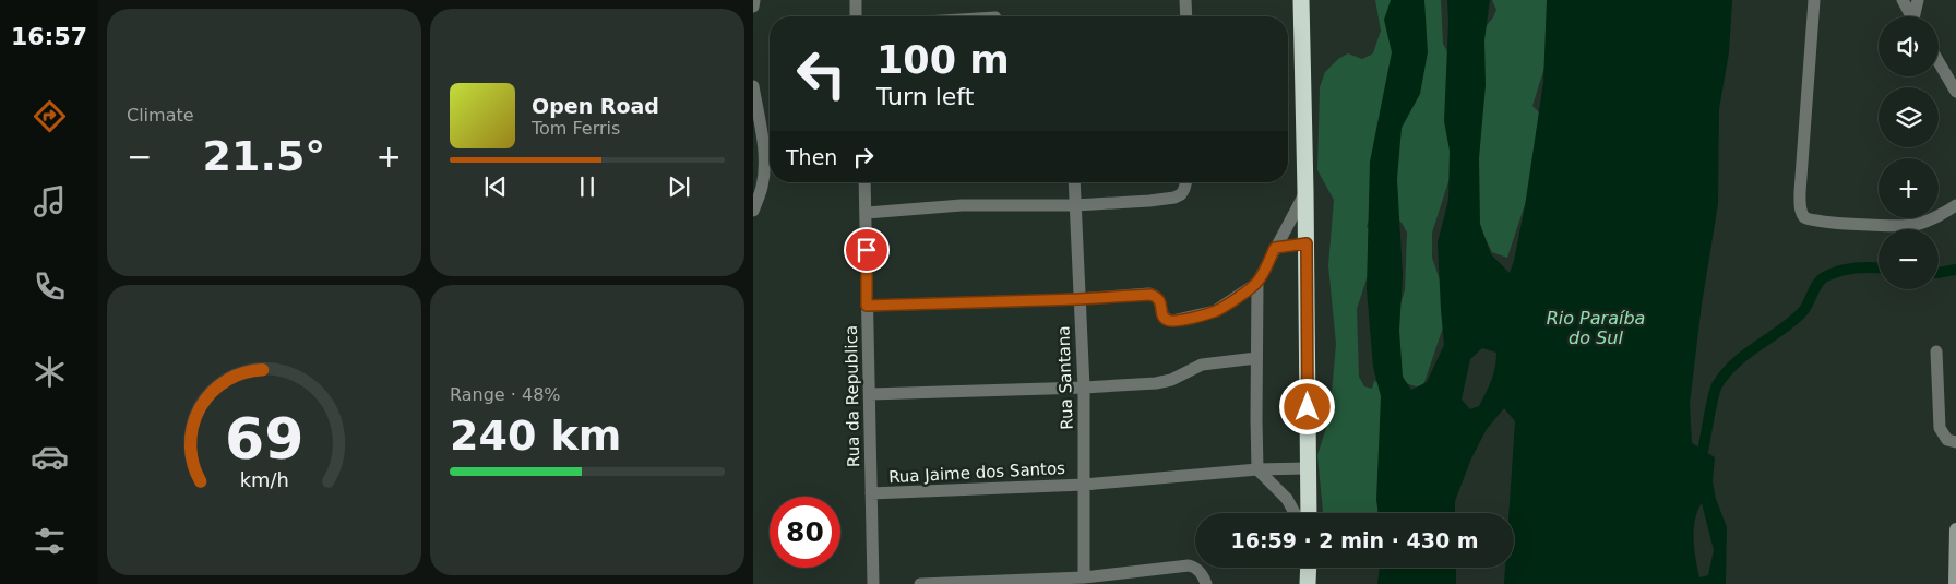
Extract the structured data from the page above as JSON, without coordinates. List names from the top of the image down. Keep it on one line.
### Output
{"streets":{"street":["Rua Santana","Rua da Republica","Rua Jaime dos Santos"]},"crossings":[["Rua Santana","Rua Jaime dos Santos"],["Rua da Republica","Rua Jaime dos Santos"]],"water":["Rio Paraíba do Sul"],"page":{"tabs":"16:57","tile":["Climate",["Range · 48%","240 km"]],"map_buttons":["+","−"],"turn":["100 m","Turn left"],"song":["Open Road","Tom Ferris"],"then":"Then","heat":["−","21.5°","+"],"limit":"80","trip":"16:59 · 2 min · 430 m","gauge":["69","km/h"]}}
